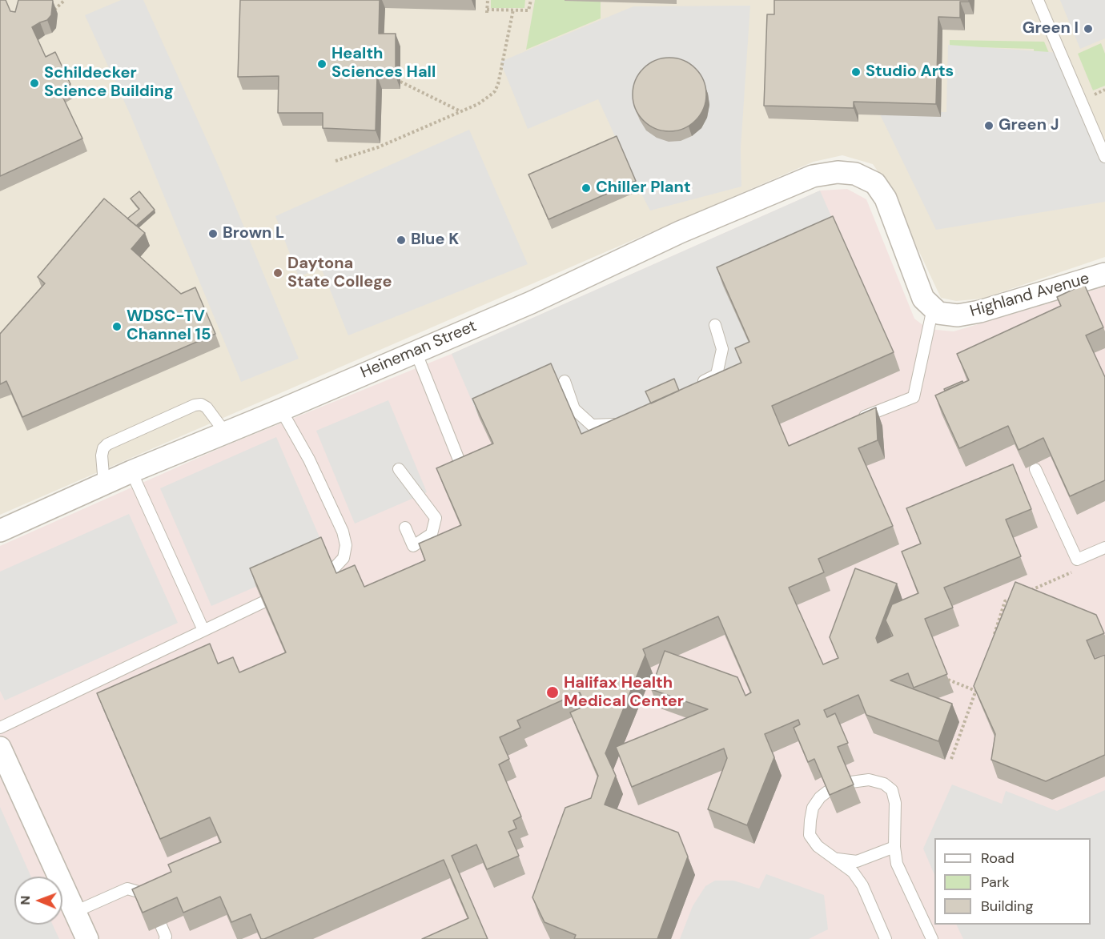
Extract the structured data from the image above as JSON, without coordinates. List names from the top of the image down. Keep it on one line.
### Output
{"streets":{"street":["Highland Avenue","Heineman Street"]},"crossings":[["Highland Avenue","Heineman Street"]],"places":["Green I","Health Sciences Hall","Studio Arts","Schildecker Science Building","Green J","Chiller Plant","Brown L","Blue K","Daytona State College","WDSC-TV Channel 15","Halifax Health Medical Center"],"legend":["Road","Park","Building"],"north":"left"}
